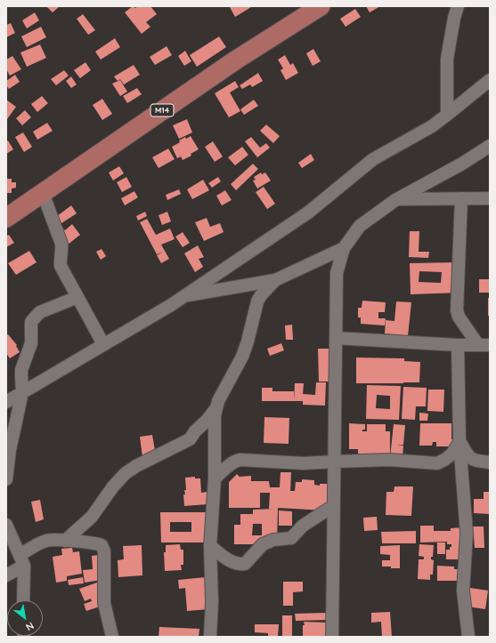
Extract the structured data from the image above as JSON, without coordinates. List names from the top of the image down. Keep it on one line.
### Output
{"streets":{"main road":["M14"]},"north":"bottom right"}
